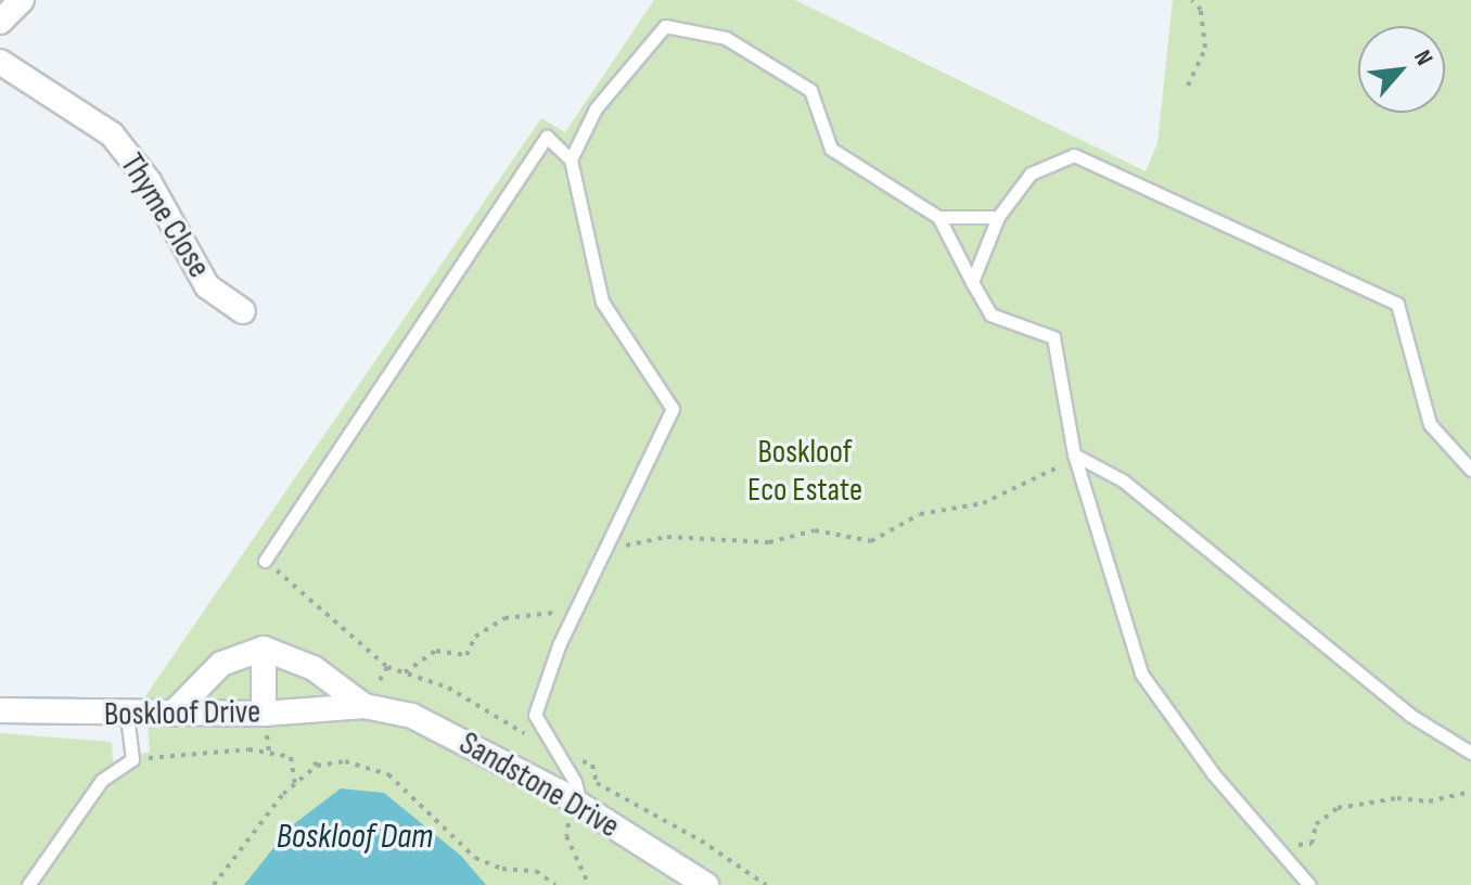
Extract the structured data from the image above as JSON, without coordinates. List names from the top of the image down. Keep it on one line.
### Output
{"streets":{"street":["Thyme Close","Boskloof Drive","Sandstone Drive"]},"crossings":[["Boskloof Drive","Sandstone Drive"]],"water":["Boskloof Dam"],"parks":["Boskloof Eco Estate"],"north":"top right"}
